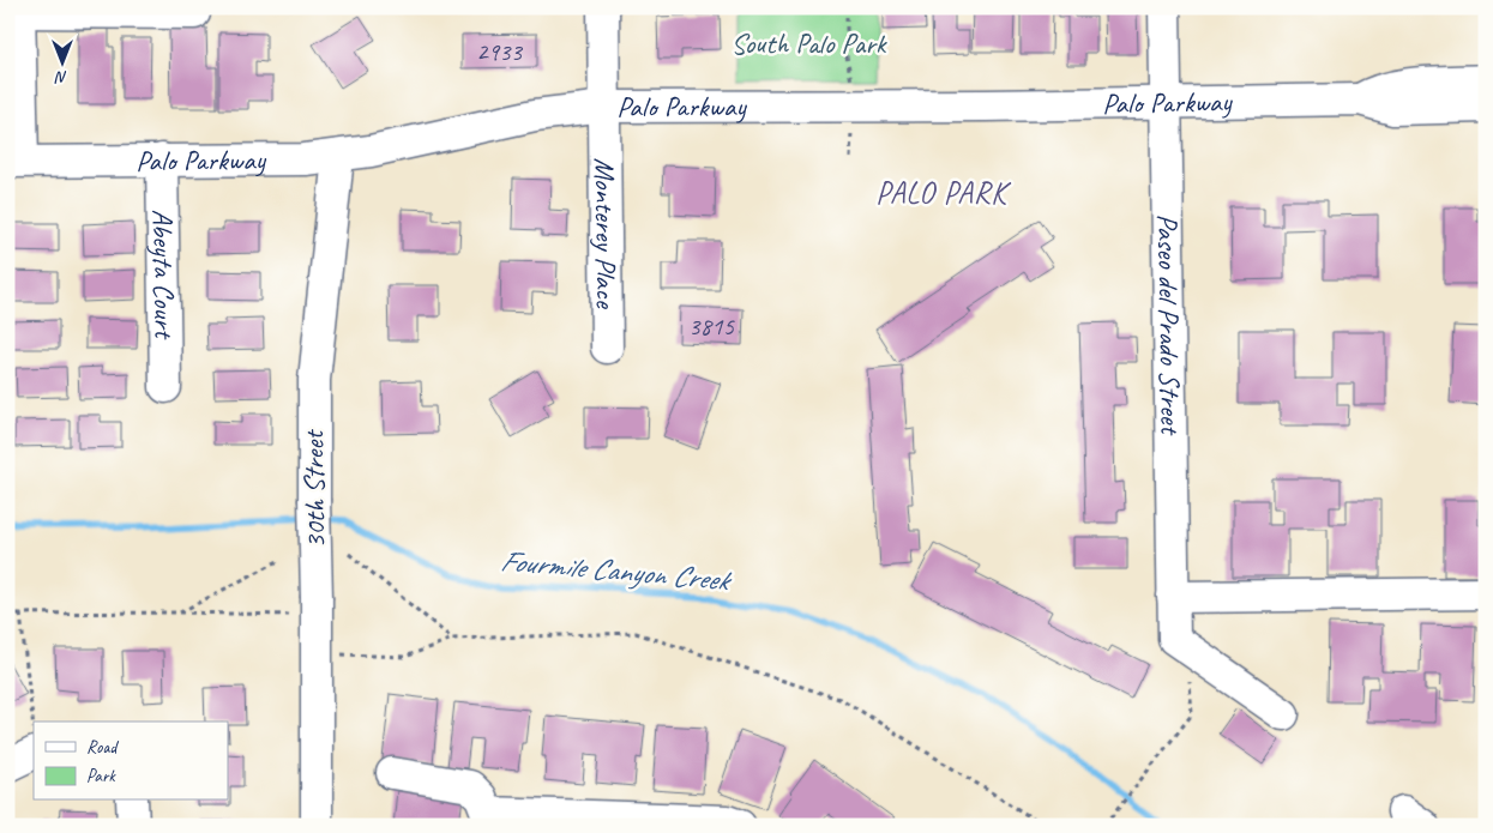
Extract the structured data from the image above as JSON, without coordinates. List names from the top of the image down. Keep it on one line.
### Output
{"streets":{"street":["Palo Parkway","Monterey Place","Abeyta Court","Paseo del Prado Street","30th Street"]},"crossings":[["Palo Parkway","Monterey Place"],["Palo Parkway","Abeyta Court"],["Palo Parkway","Paseo del Prado Street"],["Palo Parkway","30th Street"]],"districts":["PALO PARK"],"water":["Fourmile Canyon Creek"],"parks":["South Palo Park"],"house_numbers":["2933","3815"],"legend":["Road","Park"],"north":"bottom"}
